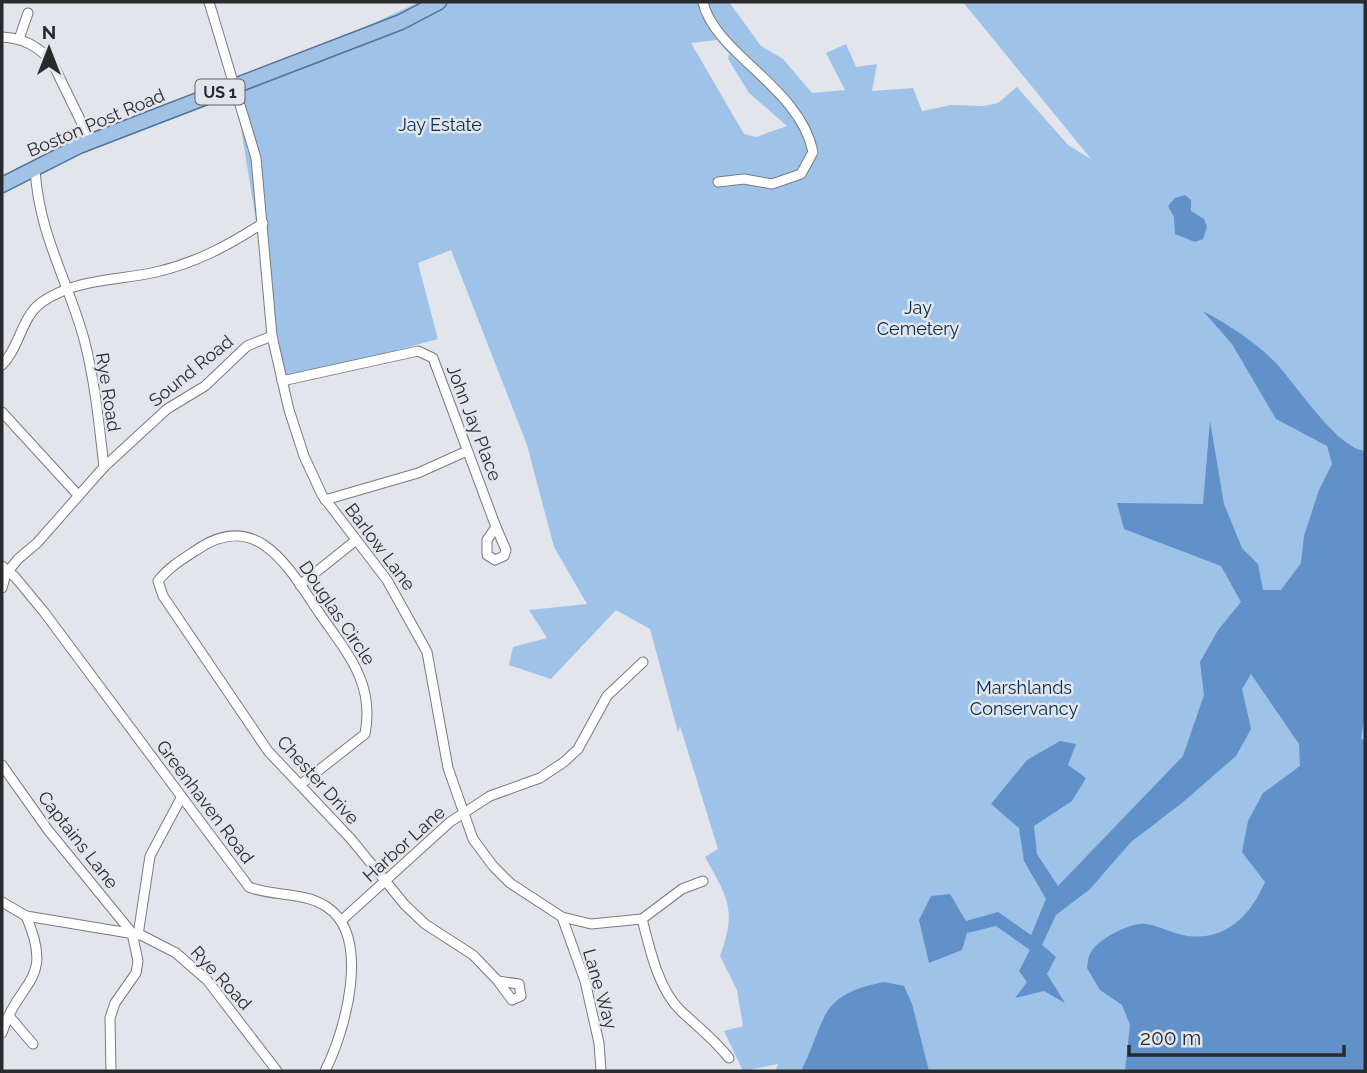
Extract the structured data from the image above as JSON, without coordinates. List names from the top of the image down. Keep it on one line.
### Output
{"streets":{"main road":["US 1","Boston Post Road"],"street":["Sound Road","Rye Road","John Jay Place","Barlow Lane","Douglas Circle","Chester Drive","Greenhaven Road","Captains Lane","Harbor Lane","Lane Way"]},"crossings":[["Boston Post Road","Rye Road"],["Boston Post Road","Barlow Lane"],["Sound Road","Rye Road"],["Sound Road","Barlow Lane"],["Rye Road","Captains Lane"],["John Jay Place","Barlow Lane"],["Barlow Lane","Harbor Lane"],["Barlow Lane","Lane Way"],["Douglas Circle","Chester Drive"],["Chester Drive","Harbor Lane"],["Greenhaven Road","Harbor Lane"]],"parks":["Jay Estate","Jay Cemetery","Marshlands Conservancy"],"scale_bar":"200 m","north":"top"}
